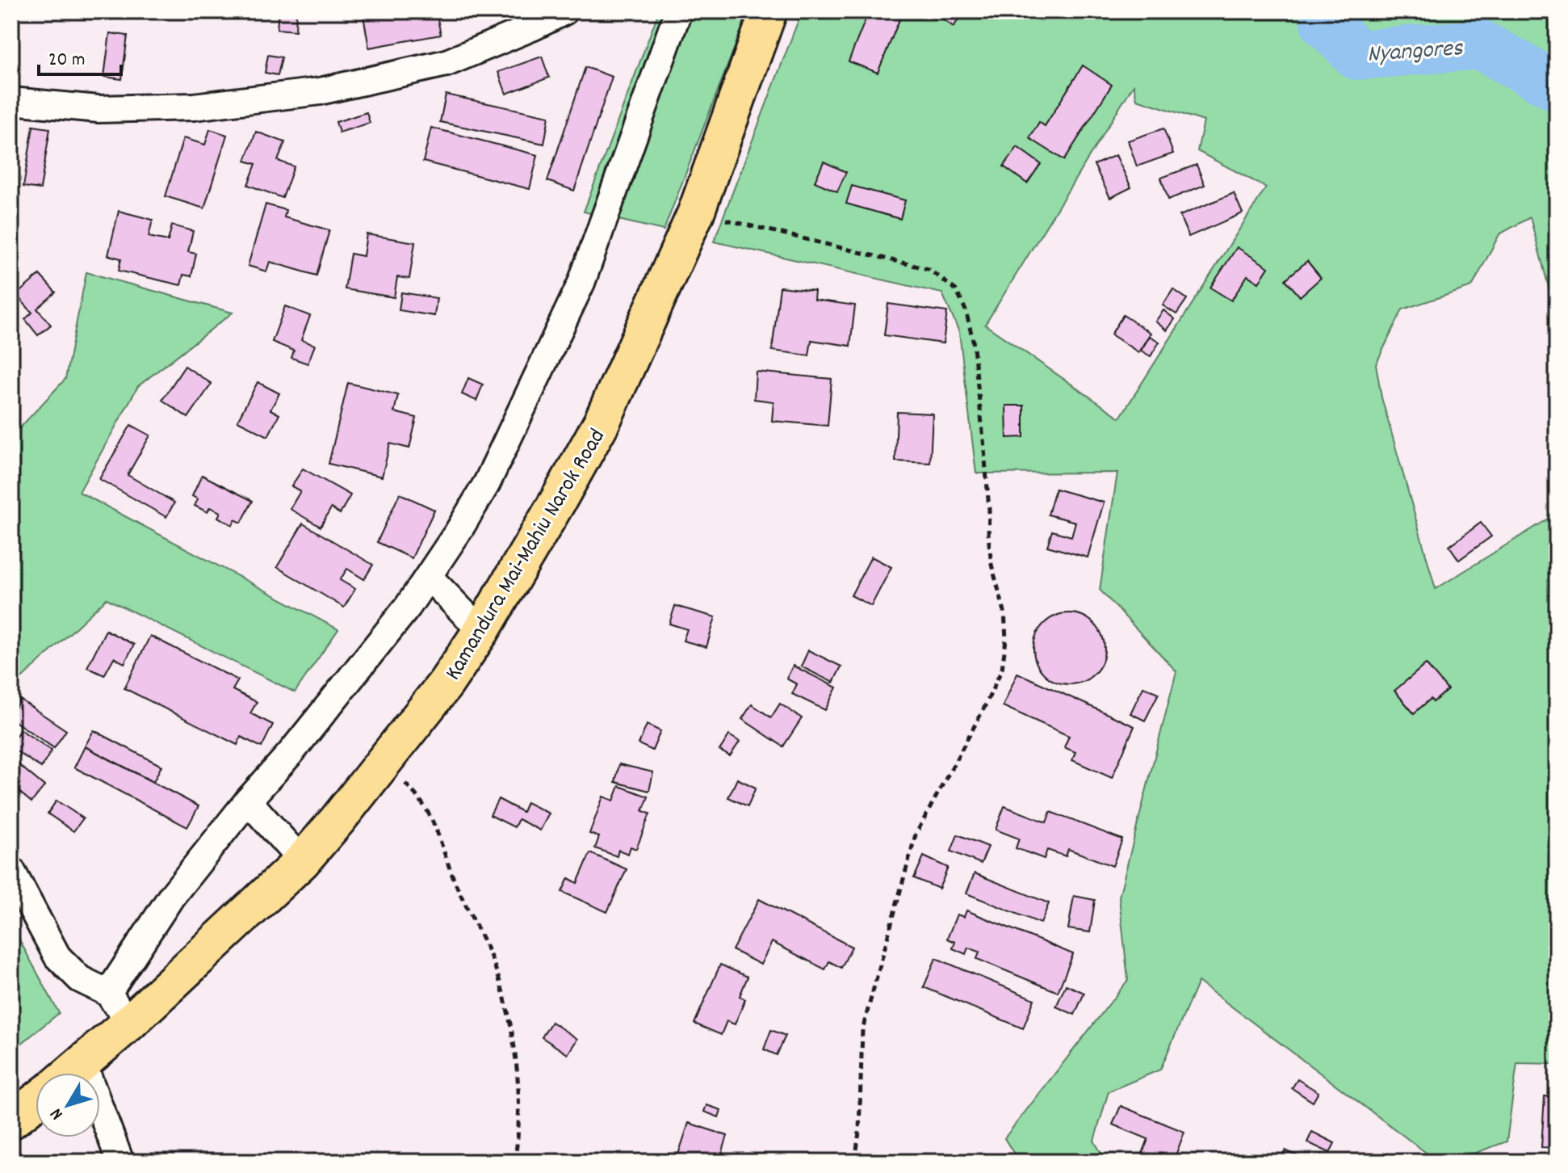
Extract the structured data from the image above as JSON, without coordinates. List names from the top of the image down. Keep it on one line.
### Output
{"streets":{"highway":["Kamandura Mai-Mahiu Narok Road"]},"water":["Nyangores"],"scale_bar":"20 m","north":"bottom left"}
